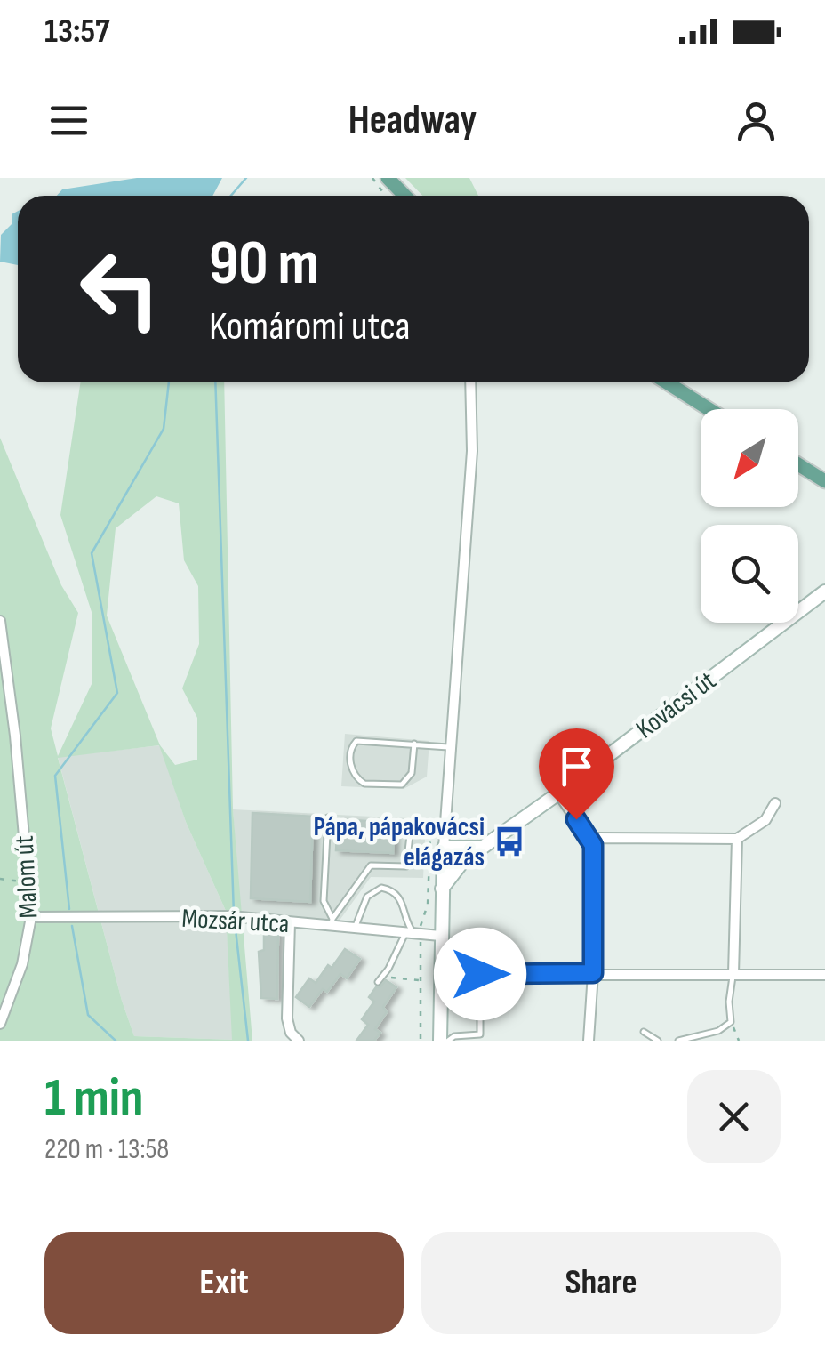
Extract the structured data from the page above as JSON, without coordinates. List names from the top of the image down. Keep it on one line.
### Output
{"streets":{"street":["Kovácsi út","Malom út","Mozsár utca"]},"crossings":[["Malom út","Mozsár utca"]],"places":{"bus stop":["Pápa, pápakovácsi elágazás"]},"north":"bottom left","page":{"status":"13:57","header":"Headway","turn":["90 m","Komáromi utca"],"heading":["1 min","220 m · 13:58"],"buttons":["Exit","Share"]}}
